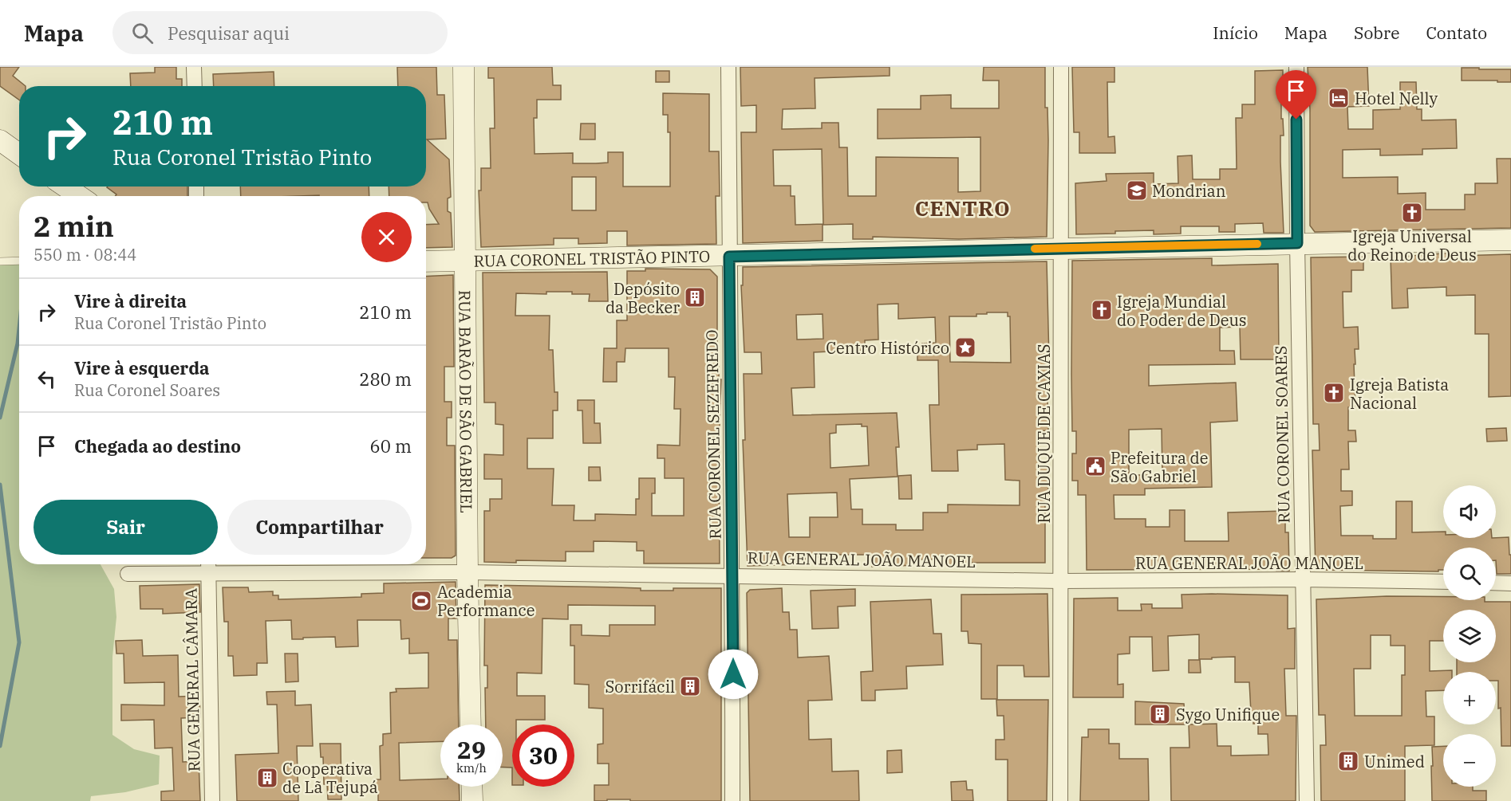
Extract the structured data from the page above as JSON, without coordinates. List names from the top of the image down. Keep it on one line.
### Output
{"streets":{"main road":["RUA CORONEL TRISTÃO PINTO","RUA BARÃO DE SÃO GABRIEL"],"street":["RUA DUQUE DE CAXIAS","RUA CORONEL SEZEFREDO","RUA CORONEL SOARES","RUA GENERAL JOÃO MANOEL","RUA GENERAL CÂMARA"]},"crossings":[["RUA CORONEL TRISTÃO PINTO","RUA BARÃO DE SÃO GABRIEL"],["RUA CORONEL TRISTÃO PINTO","RUA DUQUE DE CAXIAS"],["RUA CORONEL TRISTÃO PINTO","RUA CORONEL SEZEFREDO"],["RUA CORONEL TRISTÃO PINTO","RUA CORONEL SOARES"],["RUA BARÃO DE SÃO GABRIEL","RUA GENERAL JOÃO MANOEL"],["RUA DUQUE DE CAXIAS","RUA GENERAL JOÃO MANOEL"],["RUA CORONEL SEZEFREDO","RUA GENERAL JOÃO MANOEL"],["RUA CORONEL SOARES","RUA GENERAL JOÃO MANOEL"],["RUA GENERAL JOÃO MANOEL","RUA GENERAL CÂMARA"]],"districts":["CENTRO"],"places":{"hotel":["Hotel Nelly"],"school or university":["Mondrian"],"church":["Igreja Universal do Reino de Deus","Igreja Mundial do Poder de Deus","Igreja Batista Nacional"],"building":["Depósito da Becker","Sorrifácil","Sygo Unifique","Unimed","Cooperativa de Lã Tejupá"],"place":["Centro Histórico"],"public building":["Prefeitura de São Gabriel"],"sports":["Academia Performance"]},"page":{"header":"Mapa","search":"Pesquisar aqui","nav":["Início","Mapa","Sobre","Contato"],"turn":["210 m","Rua Coronel Tristão Pinto"],"heading":["2 min","550 m · 08:44"],"list":[{"name":"Vire à direita","note":"Rua Coronel Tristão Pinto","value":"210 m"},{"name":"Vire à esquerda","note":"Rua Coronel Soares","value":"280 m"},{"name":"Chegada ao destino","value":"60 m"}],"map_buttons":["+","−"],"buttons":["Sair","Compartilhar"],"speed":"29 km/h","limit":"30"}}
